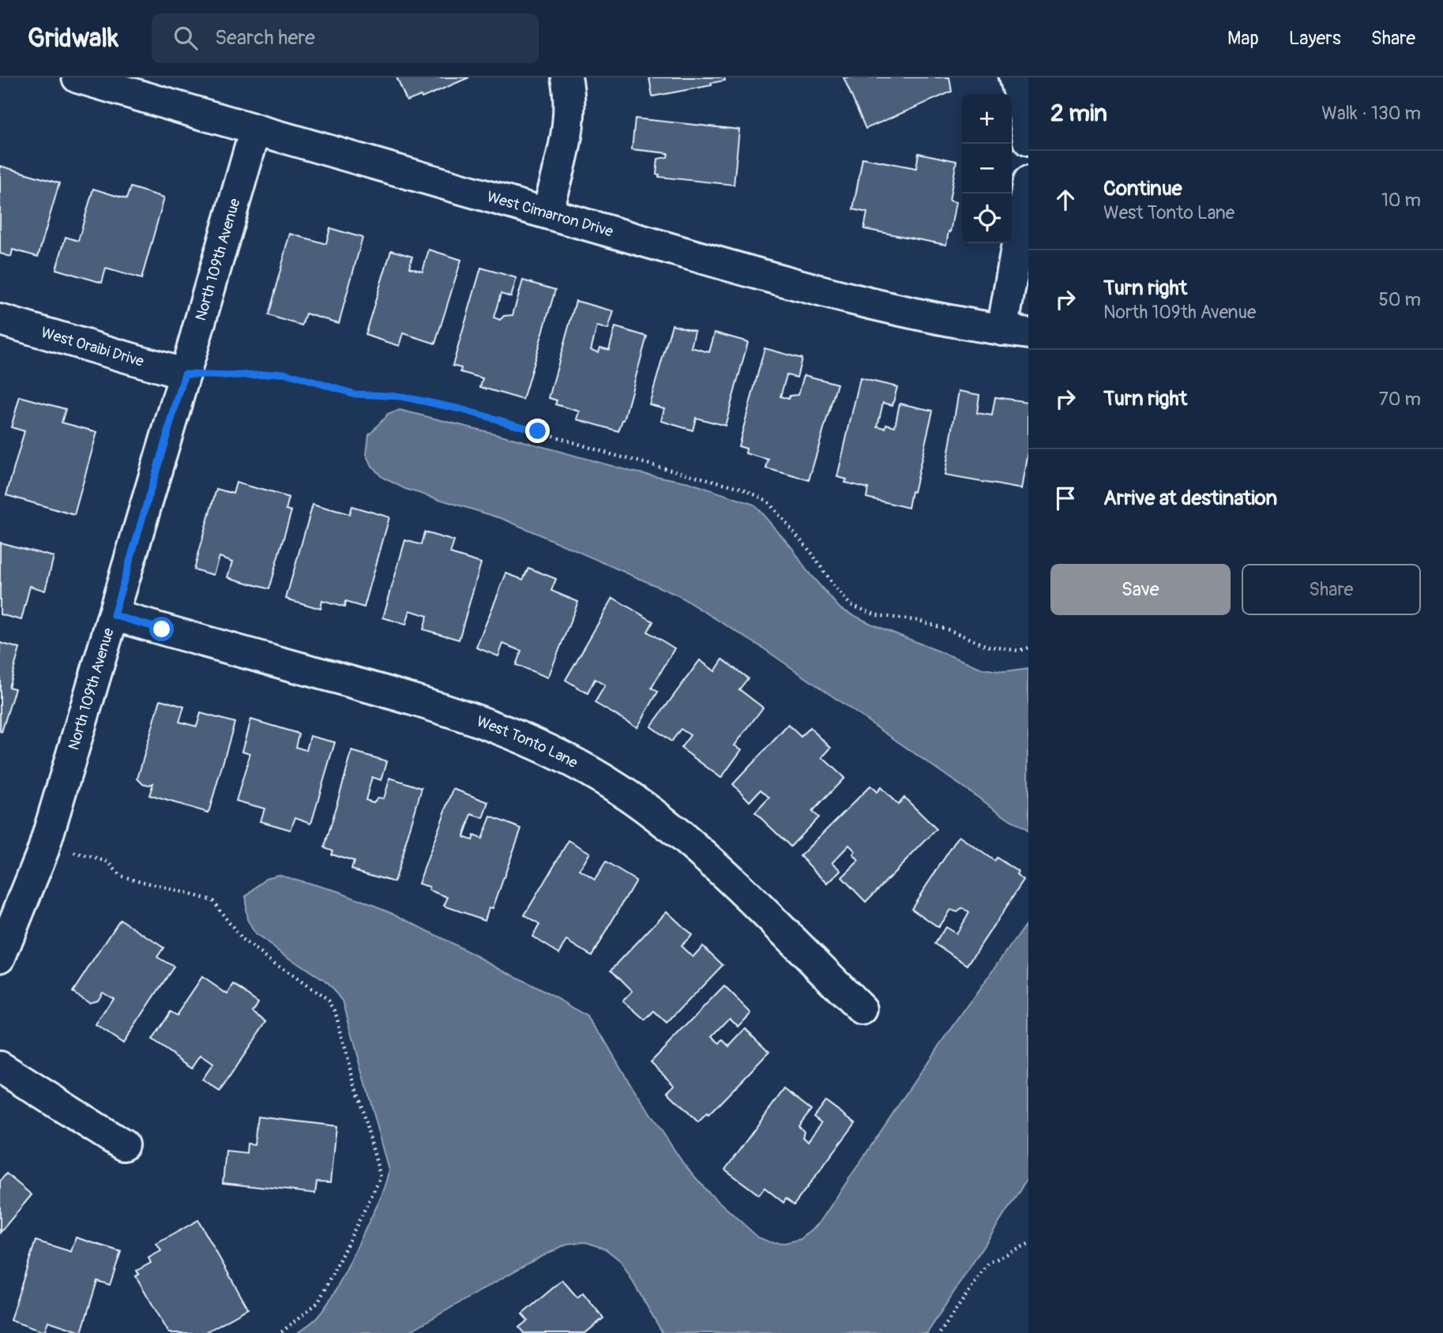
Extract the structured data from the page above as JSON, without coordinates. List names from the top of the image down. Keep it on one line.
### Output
{"streets":{"street":["West Cimarron Drive","North 109th Avenue","West Oraibi Drive","West Tonto Lane"]},"crossings":[["West Cimarron Drive","North 109th Avenue"],["North 109th Avenue","West Oraibi Drive"],["North 109th Avenue","West Tonto Lane"]],"page":{"header":"Gridwalk","search":"Search here","nav":["Map","Layers","Share"],"heading":["2 min","Walk · 130 m"],"map_buttons":["+","−"],"list":[["Continue","West Tonto Lane","10 m"],["Turn right","North 109th Avenue","50 m"],["Turn right","70 m"],"Arrive at destination"],"buttons":["Save","Share"]}}
